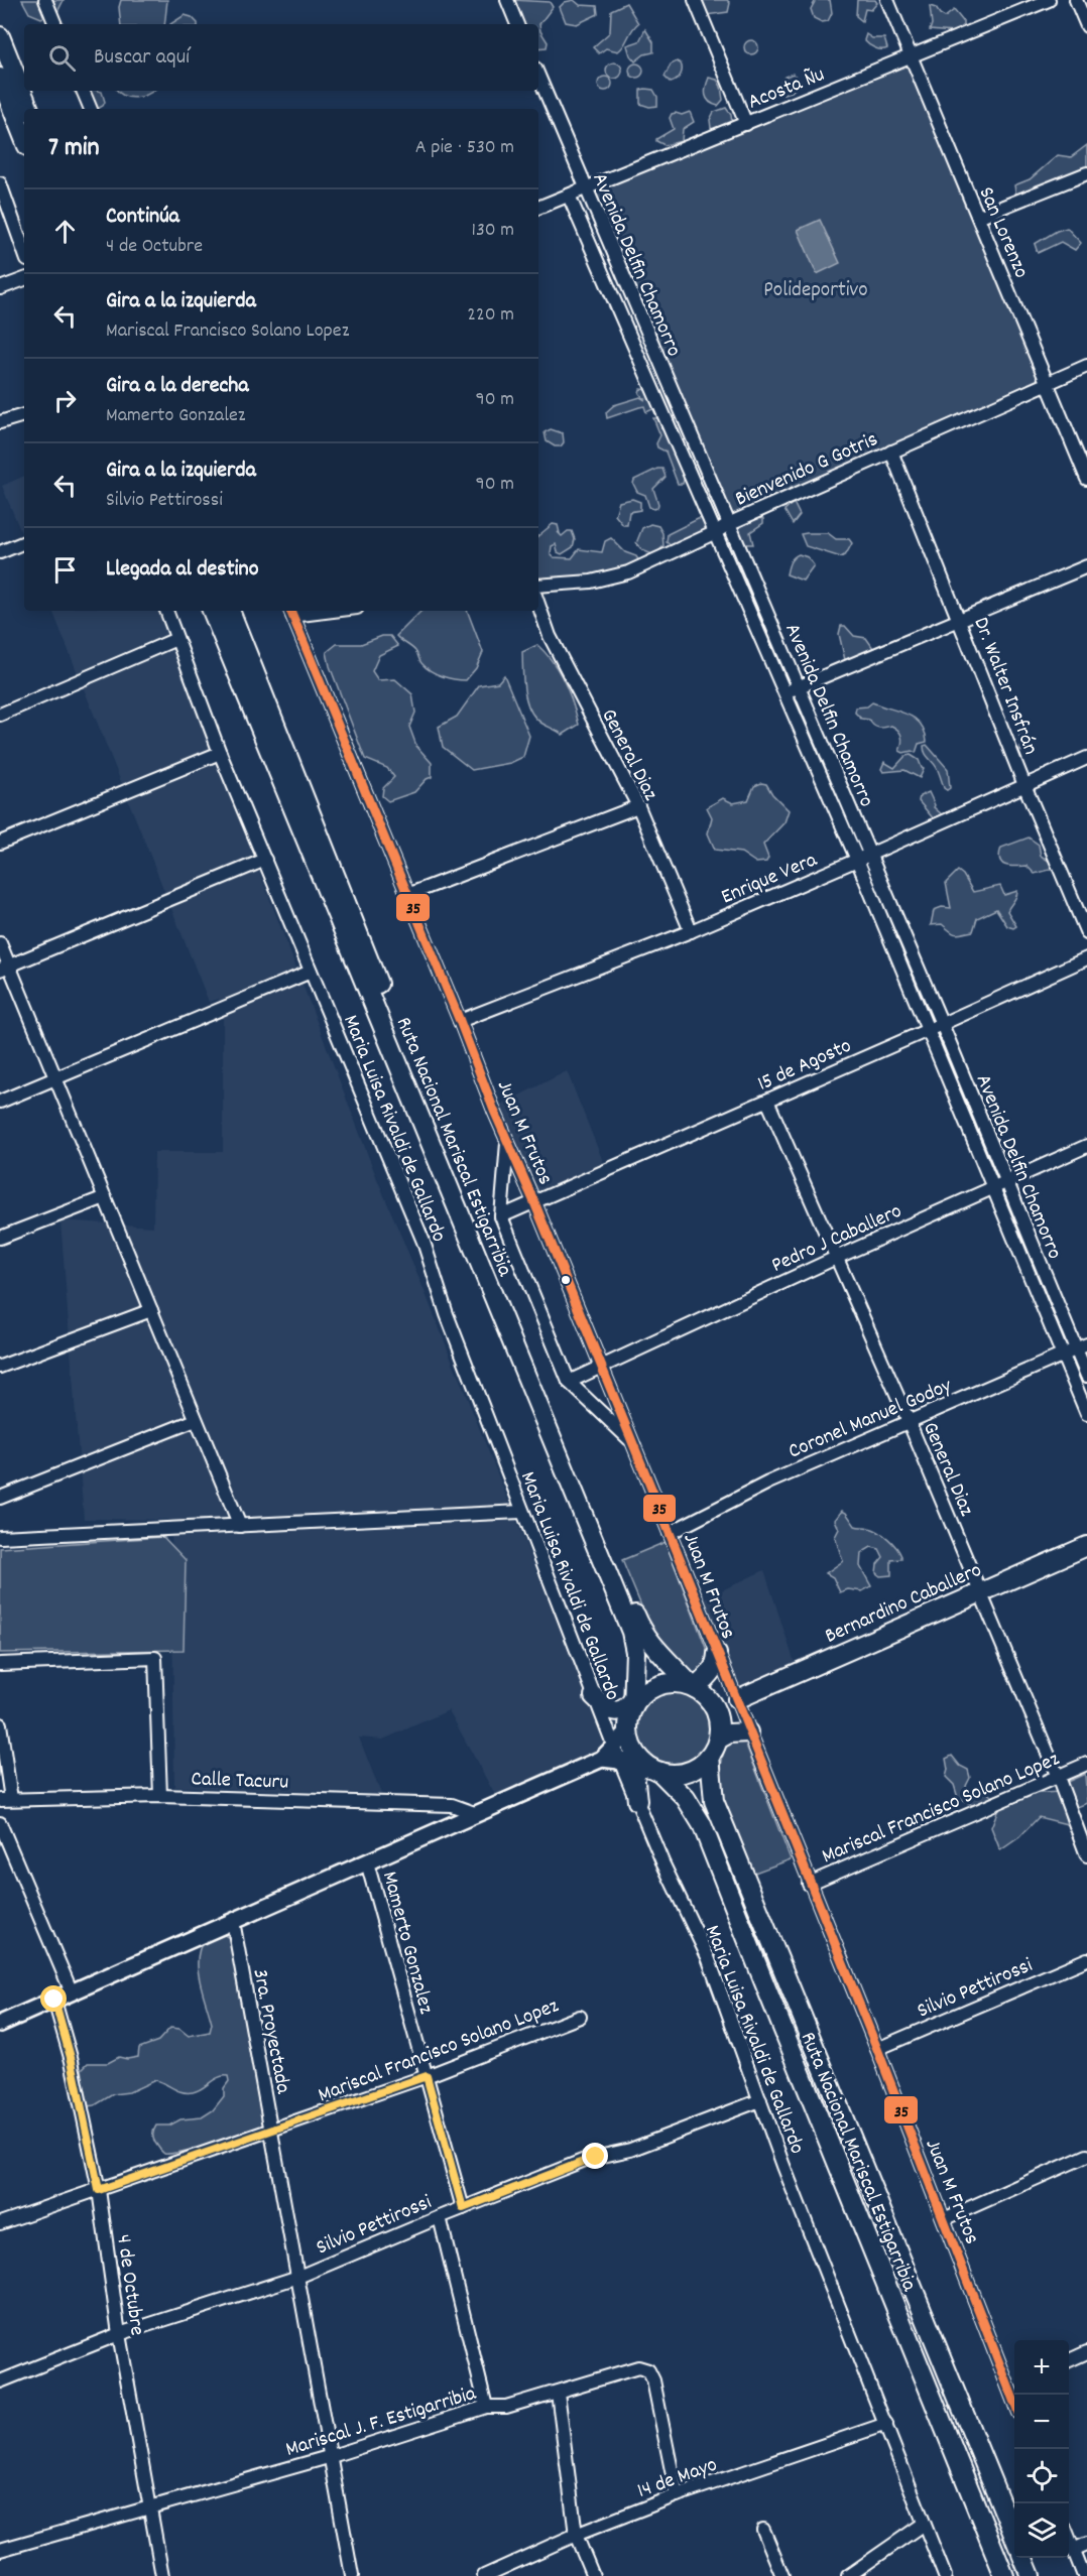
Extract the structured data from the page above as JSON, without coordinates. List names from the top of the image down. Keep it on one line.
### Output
{"streets":{"highway":["Ruta Nacional Mariscal Estigarribia","Bernardino Caballero"],"street":["Acosta Ñu","San Lorenzo","Avenida Delfin Chamorro","Bienvenido G Gotris","Dr. Walter Insfrán","General Diaz","Enrique Vera","15 de Agosto","Maria Luisa Rivaldi de Gallardo","Juan M Frutos","Pedro J Caballero","Coronel Manuel Godoy","Calle Tacuru","Mariscal Francisco Solano Lopez","Mamerto Gonzalez","Silvio Pettirossi","3ra. Proyectada","4 de Octubre","Mariscal J. F. Estigarribia","14 de Mayo"]},"crossings":[["Acosta Ñu","San Lorenzo"],["Acosta Ñu","Avenida Delfin Chamorro"],["San Lorenzo","Bienvenido G Gotris"],["Avenida Delfin Chamorro","Bienvenido G Gotris"],["Avenida Delfin Chamorro","Enrique Vera"],["Avenida Delfin Chamorro","15 de Agosto"],["Avenida Delfin Chamorro","Pedro J Caballero"],["Avenida Delfin Chamorro","Coronel Manuel Godoy"],["Bienvenido G Gotris","Dr. Walter Insfrán"],["Dr. Walter Insfrán","Enrique Vera"],["General Diaz","Enrique Vera"],["General Diaz","15 de Agosto"],["General Diaz","Pedro J Caballero"],["General Diaz","Coronel Manuel Godoy"],["General Diaz","Bernardino Caballero"],["General Diaz","Mariscal Francisco Solano Lopez"],["Enrique Vera","Juan M Frutos"],["15 de Agosto","Juan M Frutos"],["Maria Luisa Rivaldi de Gallardo","Silvio Pettirossi"],["Maria Luisa Rivaldi de Gallardo","14 de Mayo"],["Juan M Frutos","Pedro J Caballero"],["Juan M Frutos","Coronel Manuel Godoy"],["Juan M Frutos","Bernardino Caballero"],["Juan M Frutos","Mariscal Francisco Solano Lopez"],["Juan M Frutos","Silvio Pettirossi"],["Mariscal Francisco Solano Lopez","Mamerto Gonzalez"],["Mariscal Francisco Solano Lopez","3ra. Proyectada"],["Mariscal Francisco Solano Lopez","4 de Octubre"],["Mamerto Gonzalez","Silvio Pettirossi"],["Silvio Pettirossi","3ra. Proyectada"],["Silvio Pettirossi","4 de Octubre"],["3ra. Proyectada","Mariscal J. F. Estigarribia"],["4 de Octubre","Mariscal J. F. Estigarribia"],["Mariscal J. F. Estigarribia","14 de Mayo"]],"parks":["Polideportivo"],"lines":["transit line 35"],"page":{"search":"Buscar aquí","heading":["7 min","A pie · 530 m"],"list":[["Continúa","4 de Octubre","130 m"],["Gira a la izquierda","Mariscal Francisco Solano Lopez","220 m"],["Gira a la derecha","Mamerto Gonzalez","90 m"],["Gira a la izquierda","Silvio Pettirossi","90 m"],"Llegada al destino"],"map_buttons":["+","−"]}}
